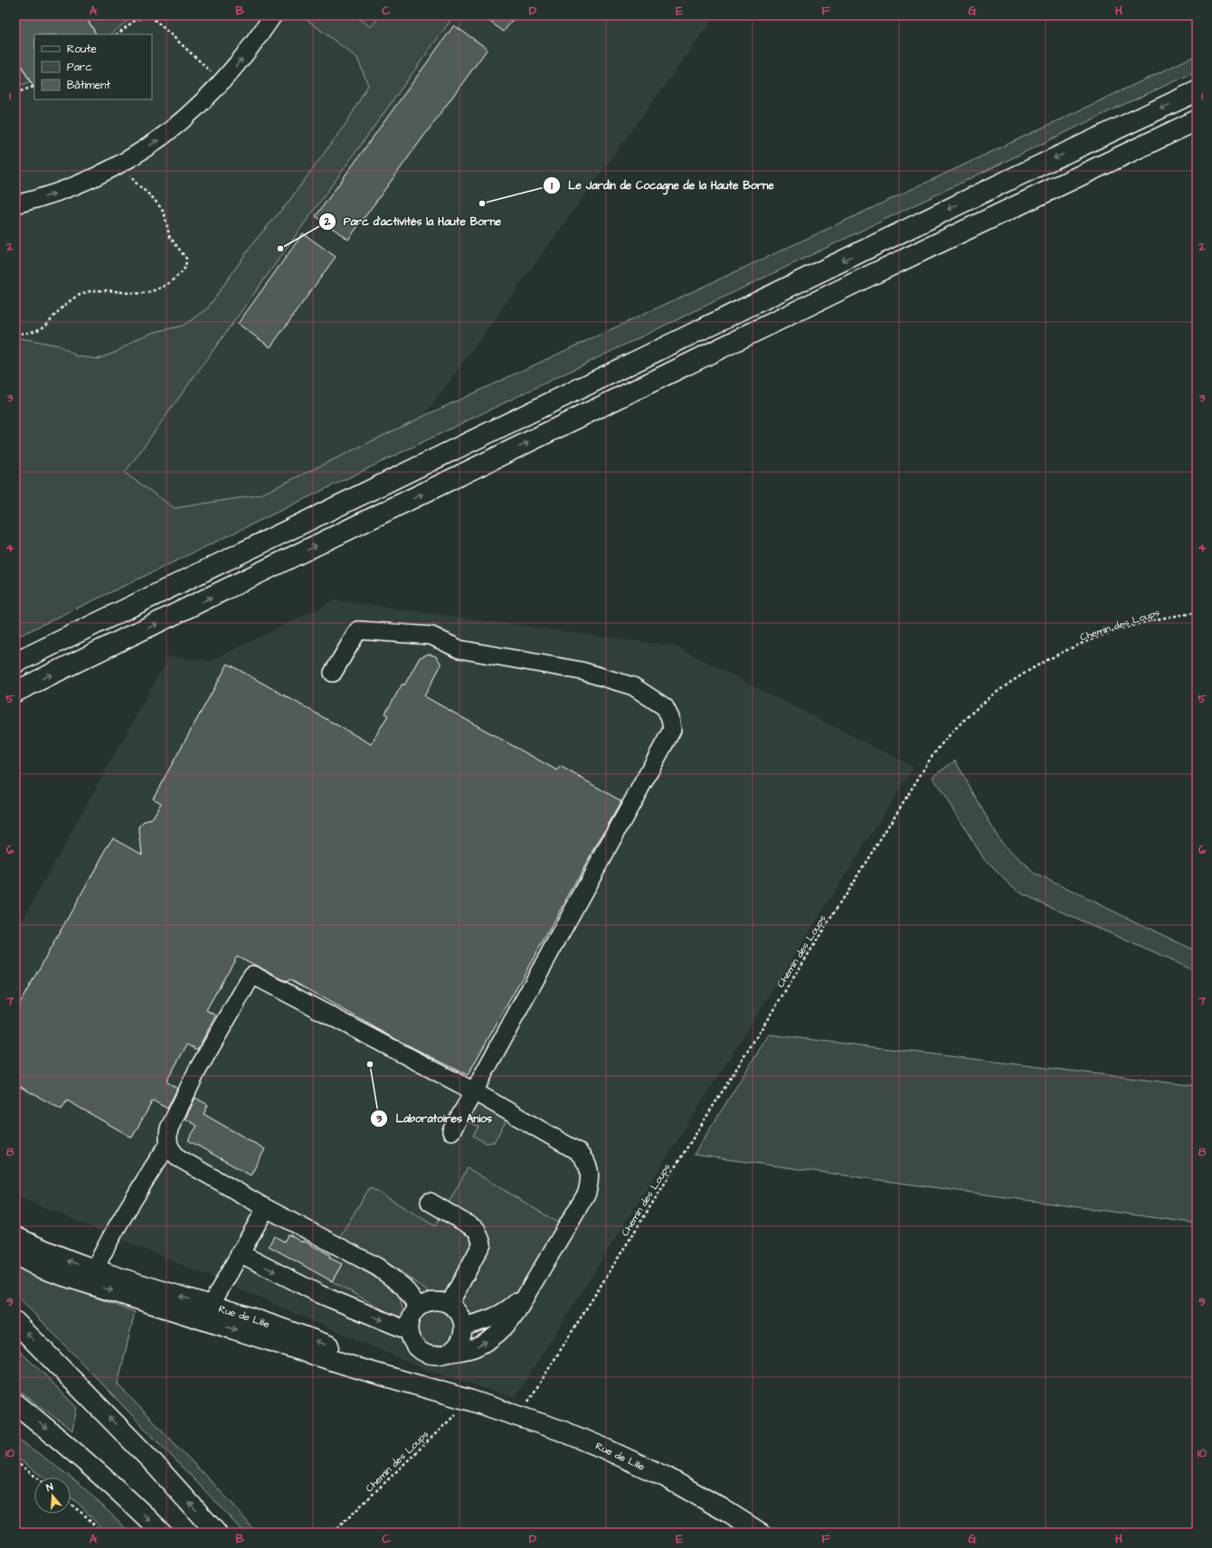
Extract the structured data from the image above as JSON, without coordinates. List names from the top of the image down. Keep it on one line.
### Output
{"streets":{"main road":["Rue de Lille"],"path":["Chemin des Loups"]},"crossings":[["Chemin des Loups","Rue de Lille"]],"places":["Le Jardin de Cocagne de la Haute Borne","Parc d'activités la Haute Borne","Laboratoires Anios"],"legend":["Route","Parc","Bâtiment"],"north":"top","grid":{"columns":["A","B","C","D","E","F","G","H"],"rows":["1","2","3","4","5","6","7","8","9","10"]}}
